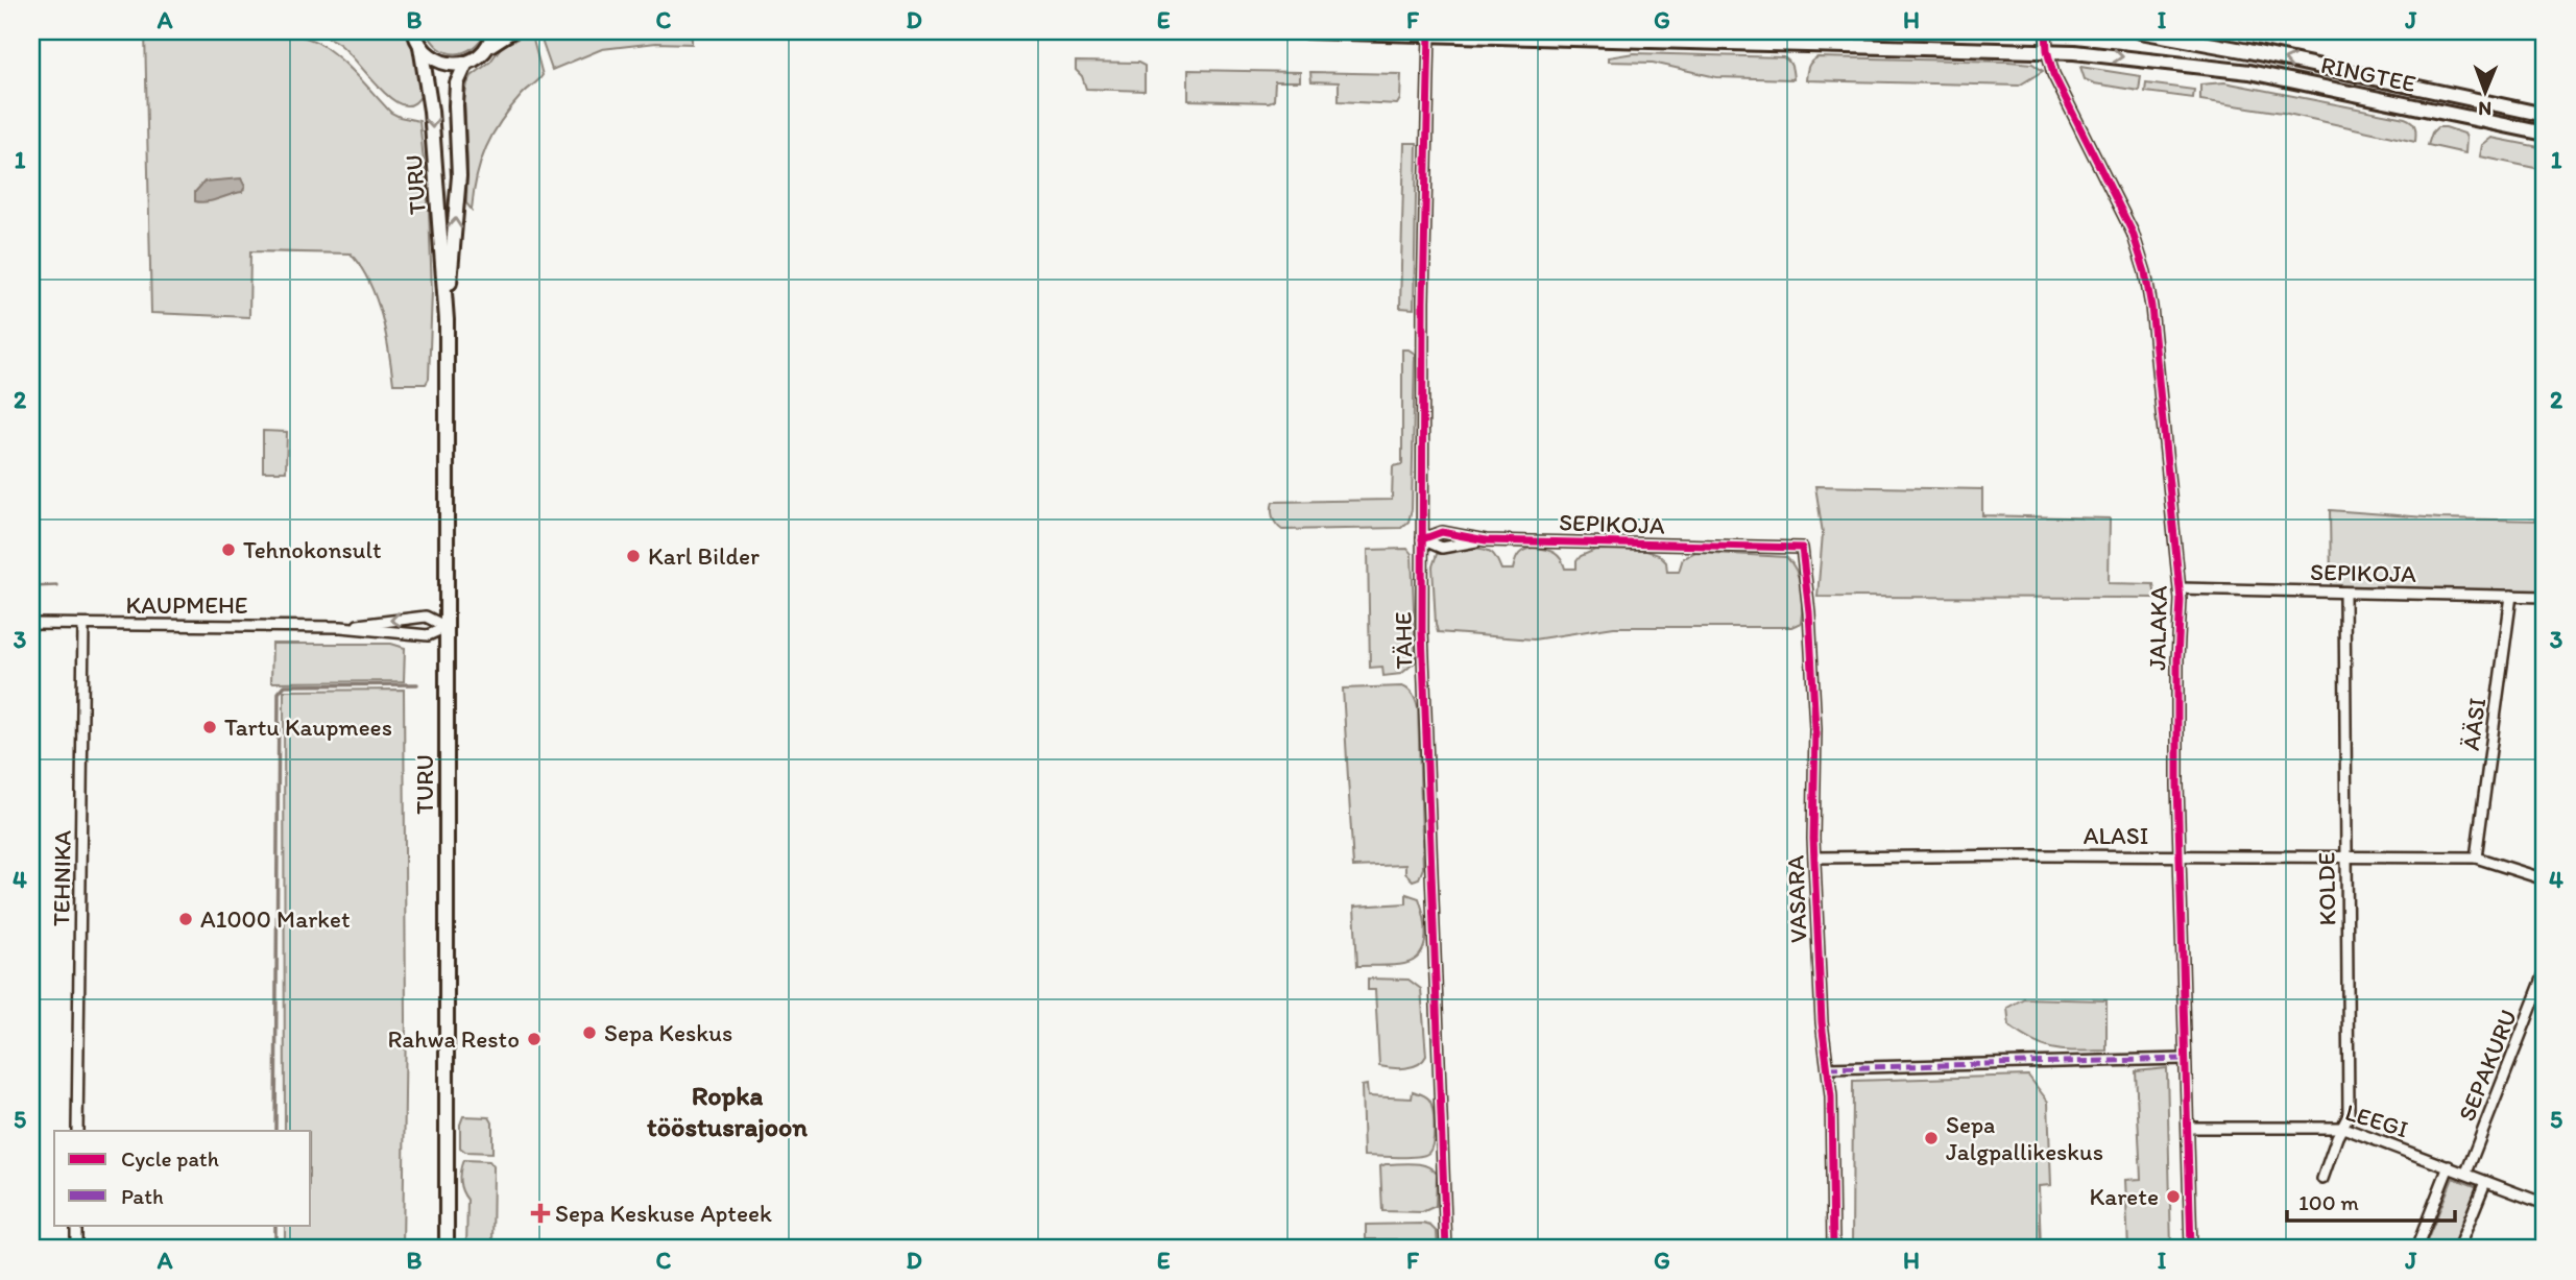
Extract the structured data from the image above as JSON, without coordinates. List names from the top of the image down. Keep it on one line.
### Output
{"streets":{"main road":["RINGTEE","TURU"],"street":["SEPIKOJA","KAUPMEHE","JALAKA","TÄHE","ÄÄSI","ALASI","TEHNIKA","KOLDE","VASARA","SEPAKURU","LEEGI"]},"crossings":[["RINGTEE","JALAKA"],["RINGTEE","TÄHE"],["TURU","KAUPMEHE"],["SEPIKOJA","JALAKA"],["SEPIKOJA","TÄHE"],["SEPIKOJA","ÄÄSI"],["SEPIKOJA","KOLDE"],["SEPIKOJA","VASARA"],["KAUPMEHE","TEHNIKA"],["JALAKA","ALASI"],["JALAKA","LEEGI"],["ÄÄSI","ALASI"],["ALASI","KOLDE"],["ALASI","VASARA"],["KOLDE","LEEGI"],["SEPAKURU","LEEGI"]],"districts":["Ropka tööstusrajoon"],"places":{"other":["Tehnokonsult","Karl Bilder","Tartu Kaupmees","A1000 Market","Sepa Keskus","Rahwa Resto","Sepa Jalgpallikeskus","Karete"],"health":["Sepa Keskuse Apteek"]},"legend":["Cycle path","Path"],"scale_bar":"100 m","north":"bottom","grid":{"columns":["A","B","C","D","E","F","G","H","I","J"],"rows":["1","2","3","4","5"]}}
